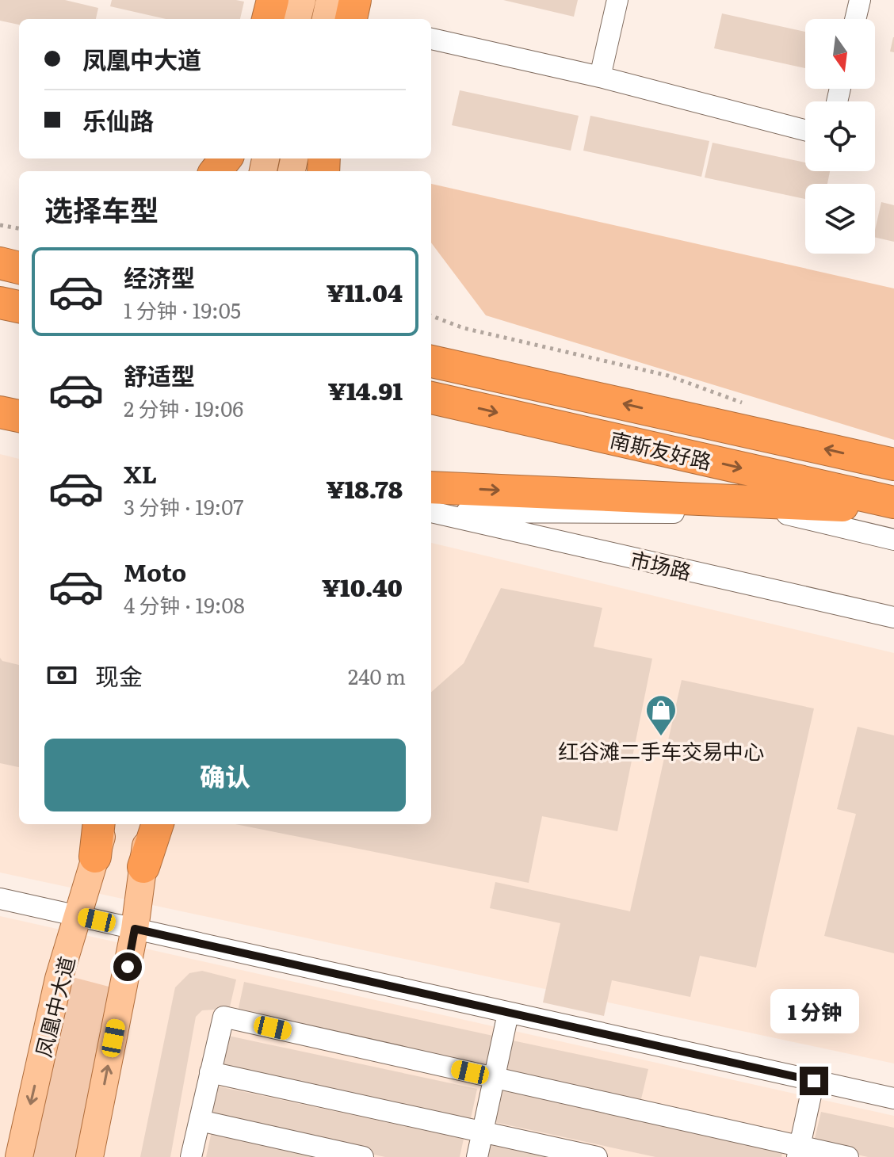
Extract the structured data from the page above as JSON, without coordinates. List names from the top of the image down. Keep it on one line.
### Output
{"streets":{"highway":["南斯友好路"],"main road":["凤凰中大道"],"street":["市场路"]},"places":{"shop":["红谷滩二手车交易中心"]},"north":"bottom","page":{"banner":["凤凰中大道","乐仙路"],"heading":"选择车型","list":[{"name":"经济型","note":"1 分钟 · 19:05","value":"¥11.04"},{"name":"舒适型","note":"2 分钟 · 19:06","value":"¥14.91"},{"name":"XL","note":"3 分钟 · 19:07","value":"¥18.78"},{"name":"Moto","note":"4 分钟 · 19:08","value":"¥10.40"}],"pay":["现金","240 m"],"buttons":"确认","bubble":"1 分钟"}}
